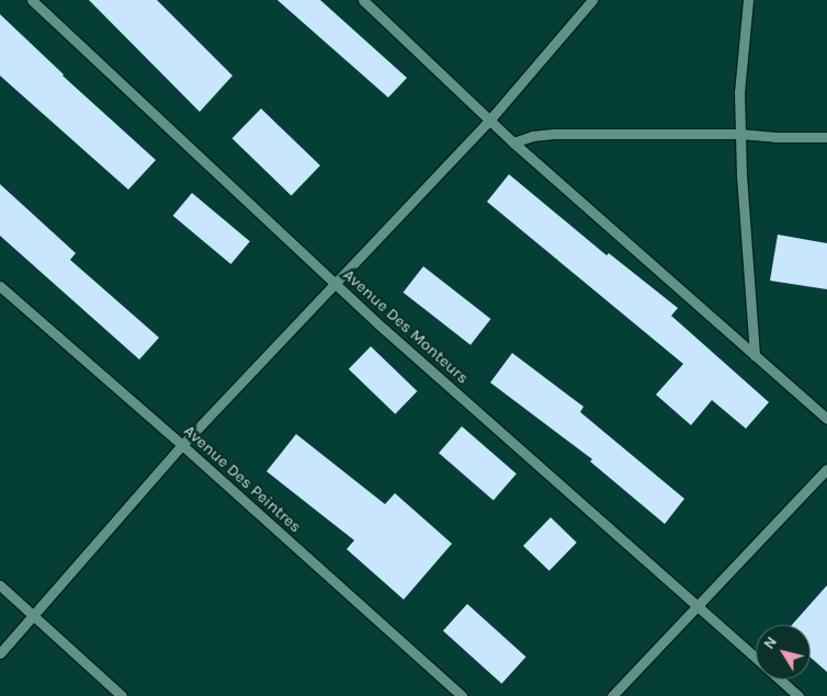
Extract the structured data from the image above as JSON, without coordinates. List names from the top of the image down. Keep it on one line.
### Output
{"streets":{"street":["Avenue Des Monteurs","Avenue Des Peintres"]},"north":"top left"}
